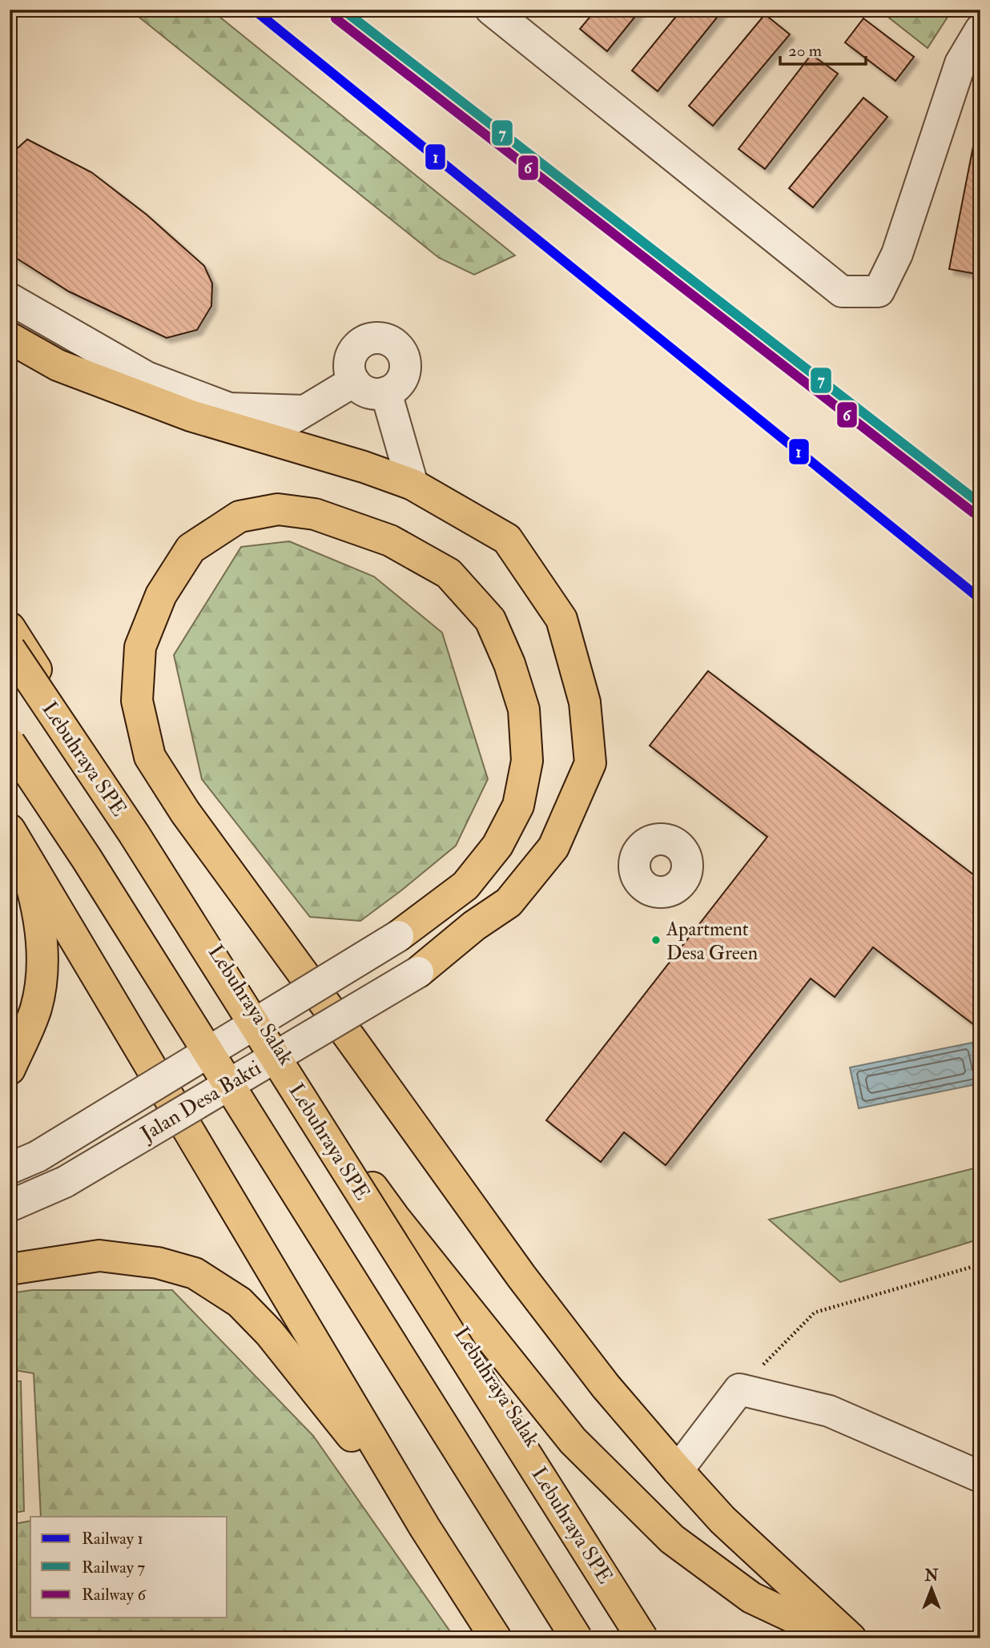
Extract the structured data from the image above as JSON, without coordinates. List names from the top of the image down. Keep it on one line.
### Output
{"streets":{"highway":["Lebuhraya SPE","Lebuhraya Salak"],"street":["Jalan Desa Bakti"]},"places":["Apartment Desa Green"],"lines":["rail line 1","rail line 7","rail line 6"],"legend":["Railway 1","Railway 7","Railway 6"],"scale_bar":"20 m","north":"top"}
